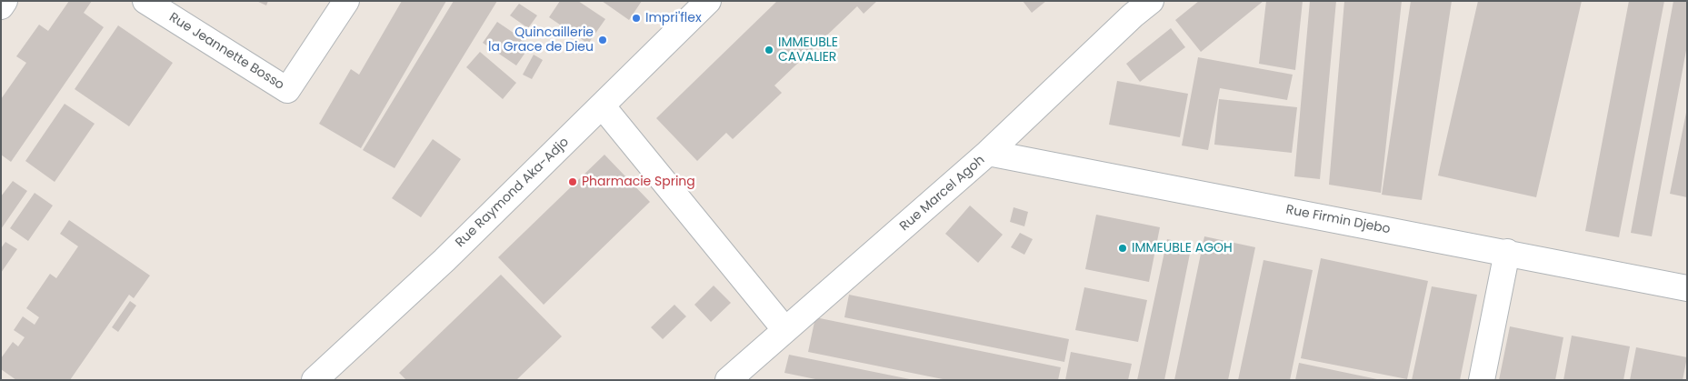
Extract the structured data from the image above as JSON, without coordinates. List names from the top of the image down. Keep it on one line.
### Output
{"streets":{"street":["Rue Jeannette Bosso","Rue Raymond Aka-Adjo","Rue Marcel Agoh","Rue Firmin Djebo"]},"crossings":[["Rue Marcel Agoh","Rue Firmin Djebo"]],"places":["Impri'flex","Quincaillerie la Grace de Dieu","IMMEUBLE CAVALIER","Pharmacie Spring","IMMEUBLE AGOH"]}
